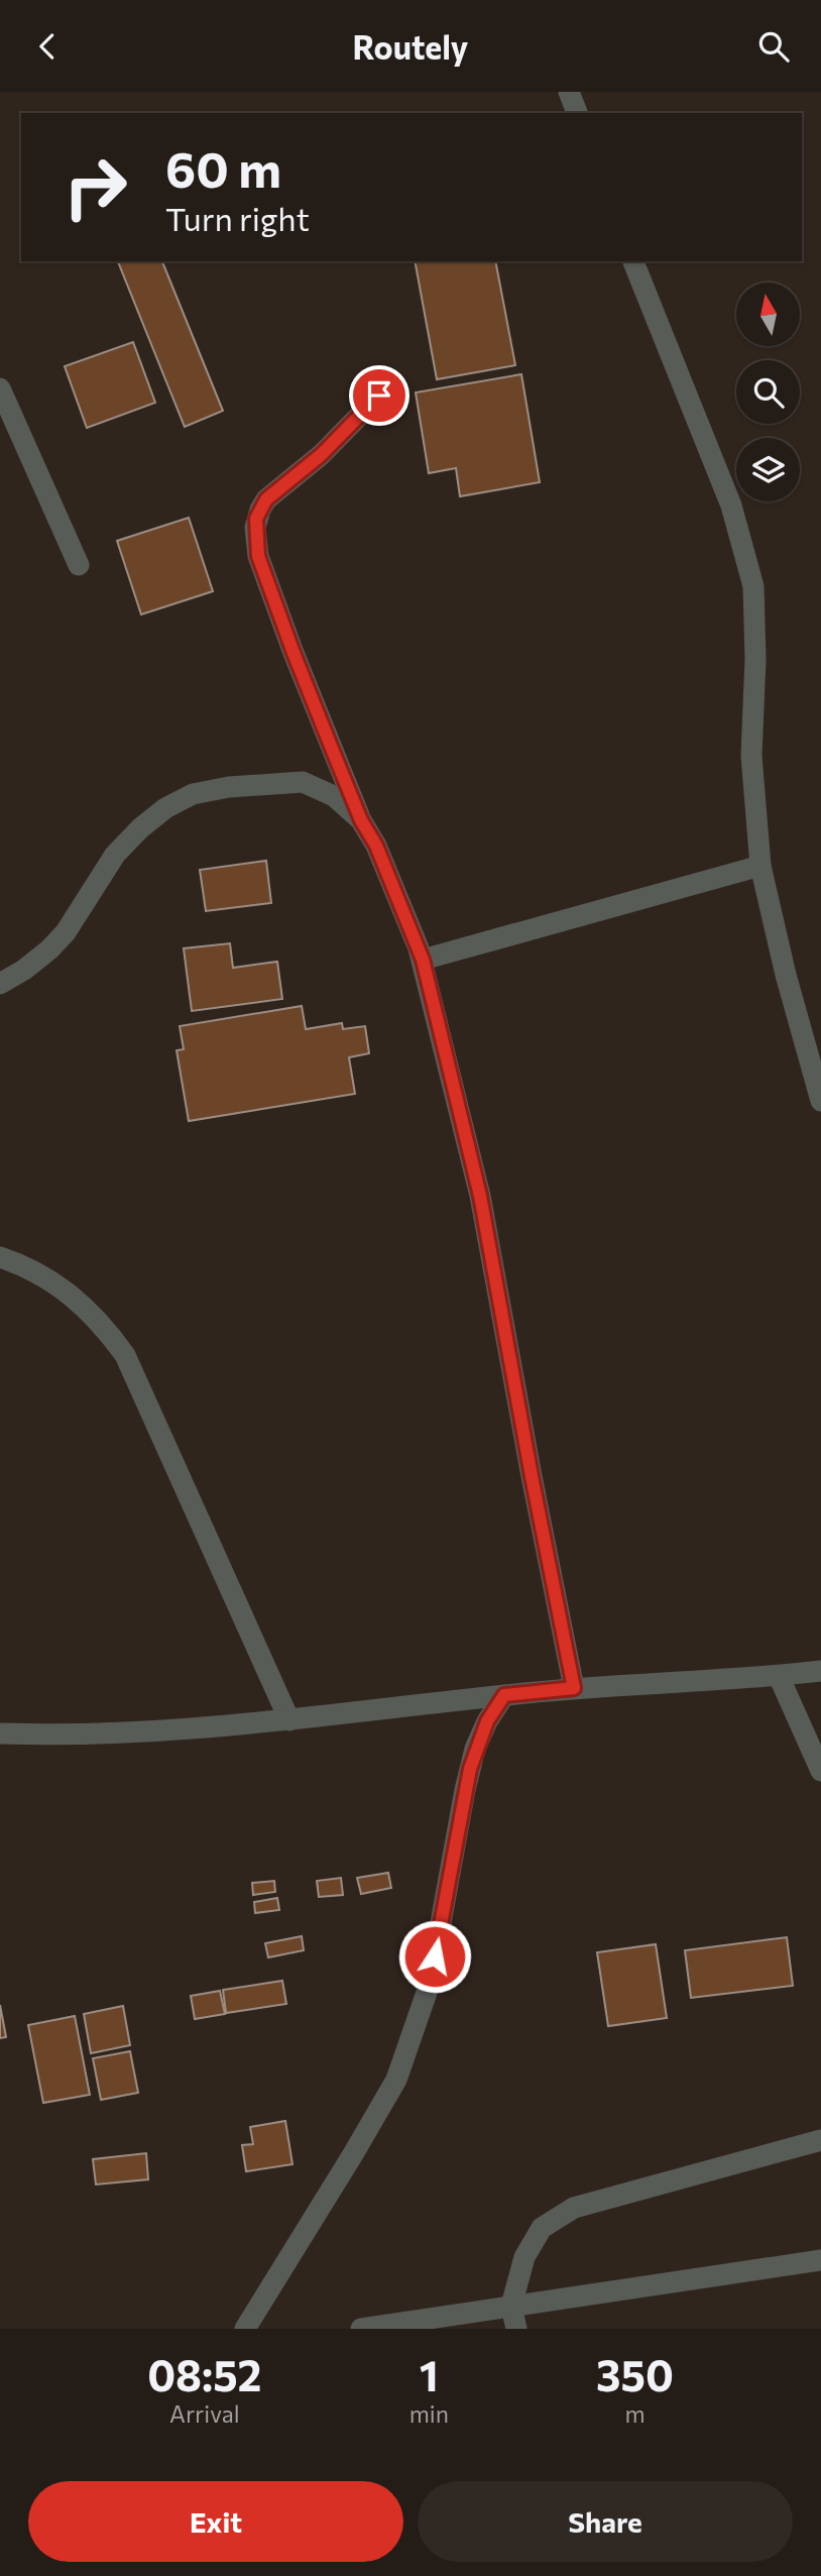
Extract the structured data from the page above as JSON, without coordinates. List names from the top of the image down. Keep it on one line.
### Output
{"north":"top","page":{"header":"Routely","turn":["60 m","Turn right"],"eta":["08:52","Arrival","1","min","350","m"],"buttons":["Exit","Share"]}}
